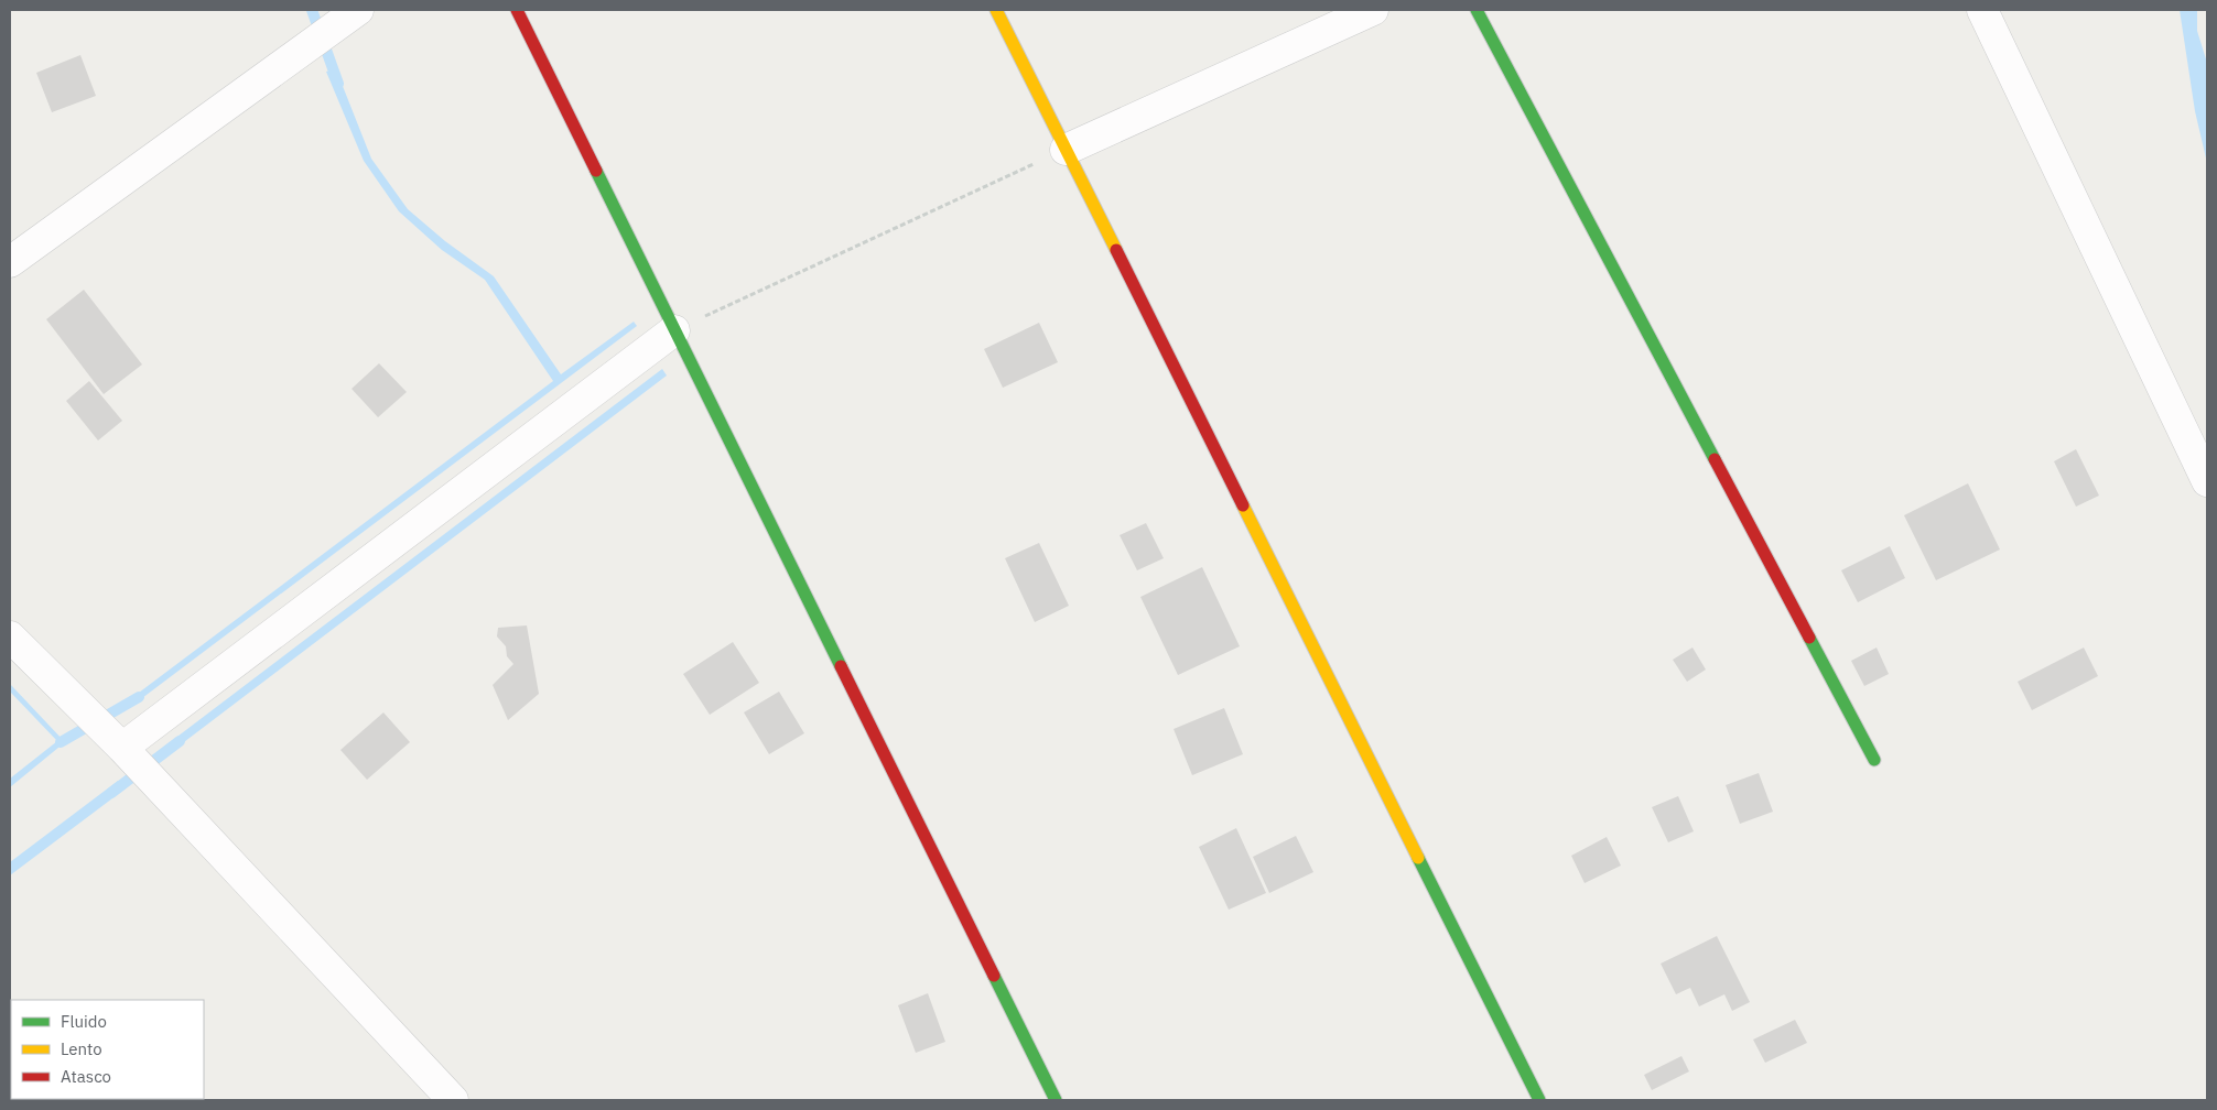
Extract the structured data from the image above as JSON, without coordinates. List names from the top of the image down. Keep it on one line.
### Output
{"legend":["Fluido","Lento","Atasco"]}
